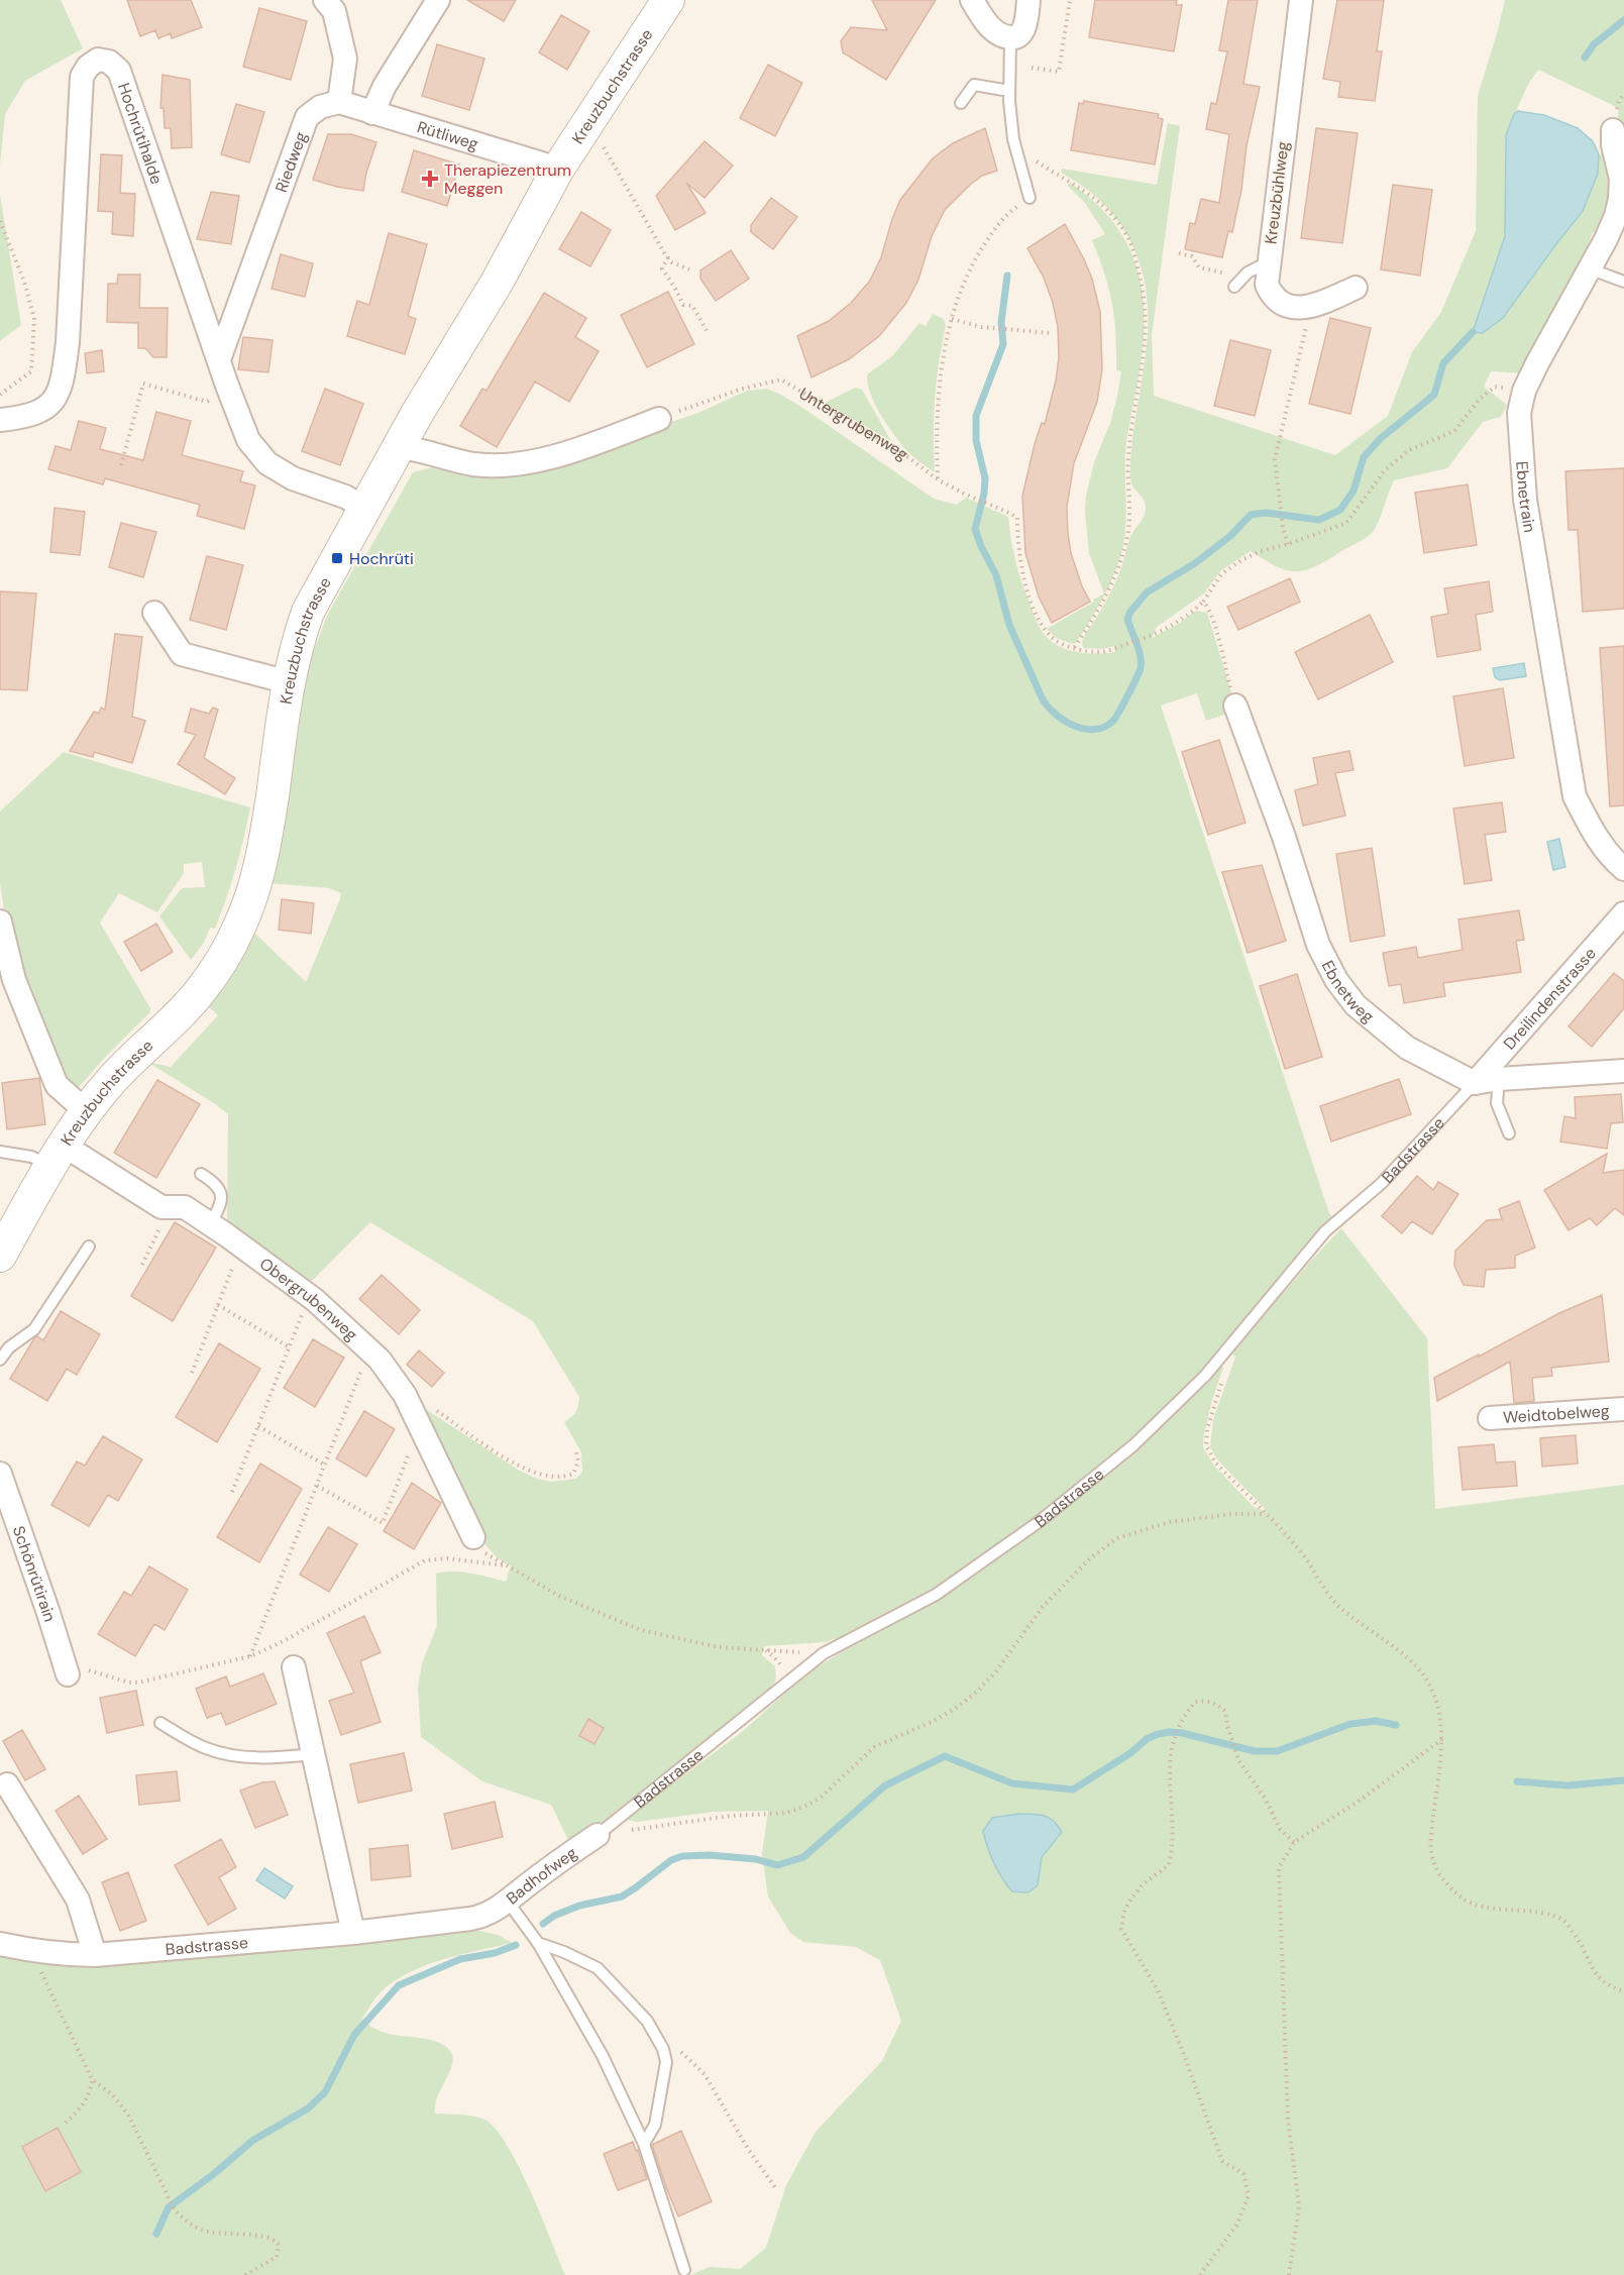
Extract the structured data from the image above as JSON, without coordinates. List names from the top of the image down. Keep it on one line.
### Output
{"streets":{"street":["Kreuzbuchstrasse","Hochrütihalde","Rütliweg","Riedweg","Kreuzbühlweg","Ebnetrain","Ebnetweg","Dreilindenstrasse","Badstrasse","Obergrubenweg","Weidtobelweg","Schönrütirain","Badhofweg"],"path":["Untergrubenweg"]},"crossings":[["Kreuzbuchstrasse","Hochrütihalde"],["Kreuzbuchstrasse","Rütliweg"],["Kreuzbuchstrasse","Obergrubenweg"],["Hochrütihalde","Riedweg"],["Ebnetweg","Dreilindenstrasse"],["Ebnetweg","Badstrasse"],["Dreilindenstrasse","Badstrasse"],["Badstrasse","Badhofweg"]],"places":{"health":["Therapiezentrum Meggen"],"transit":["Hochrüti"]}}
